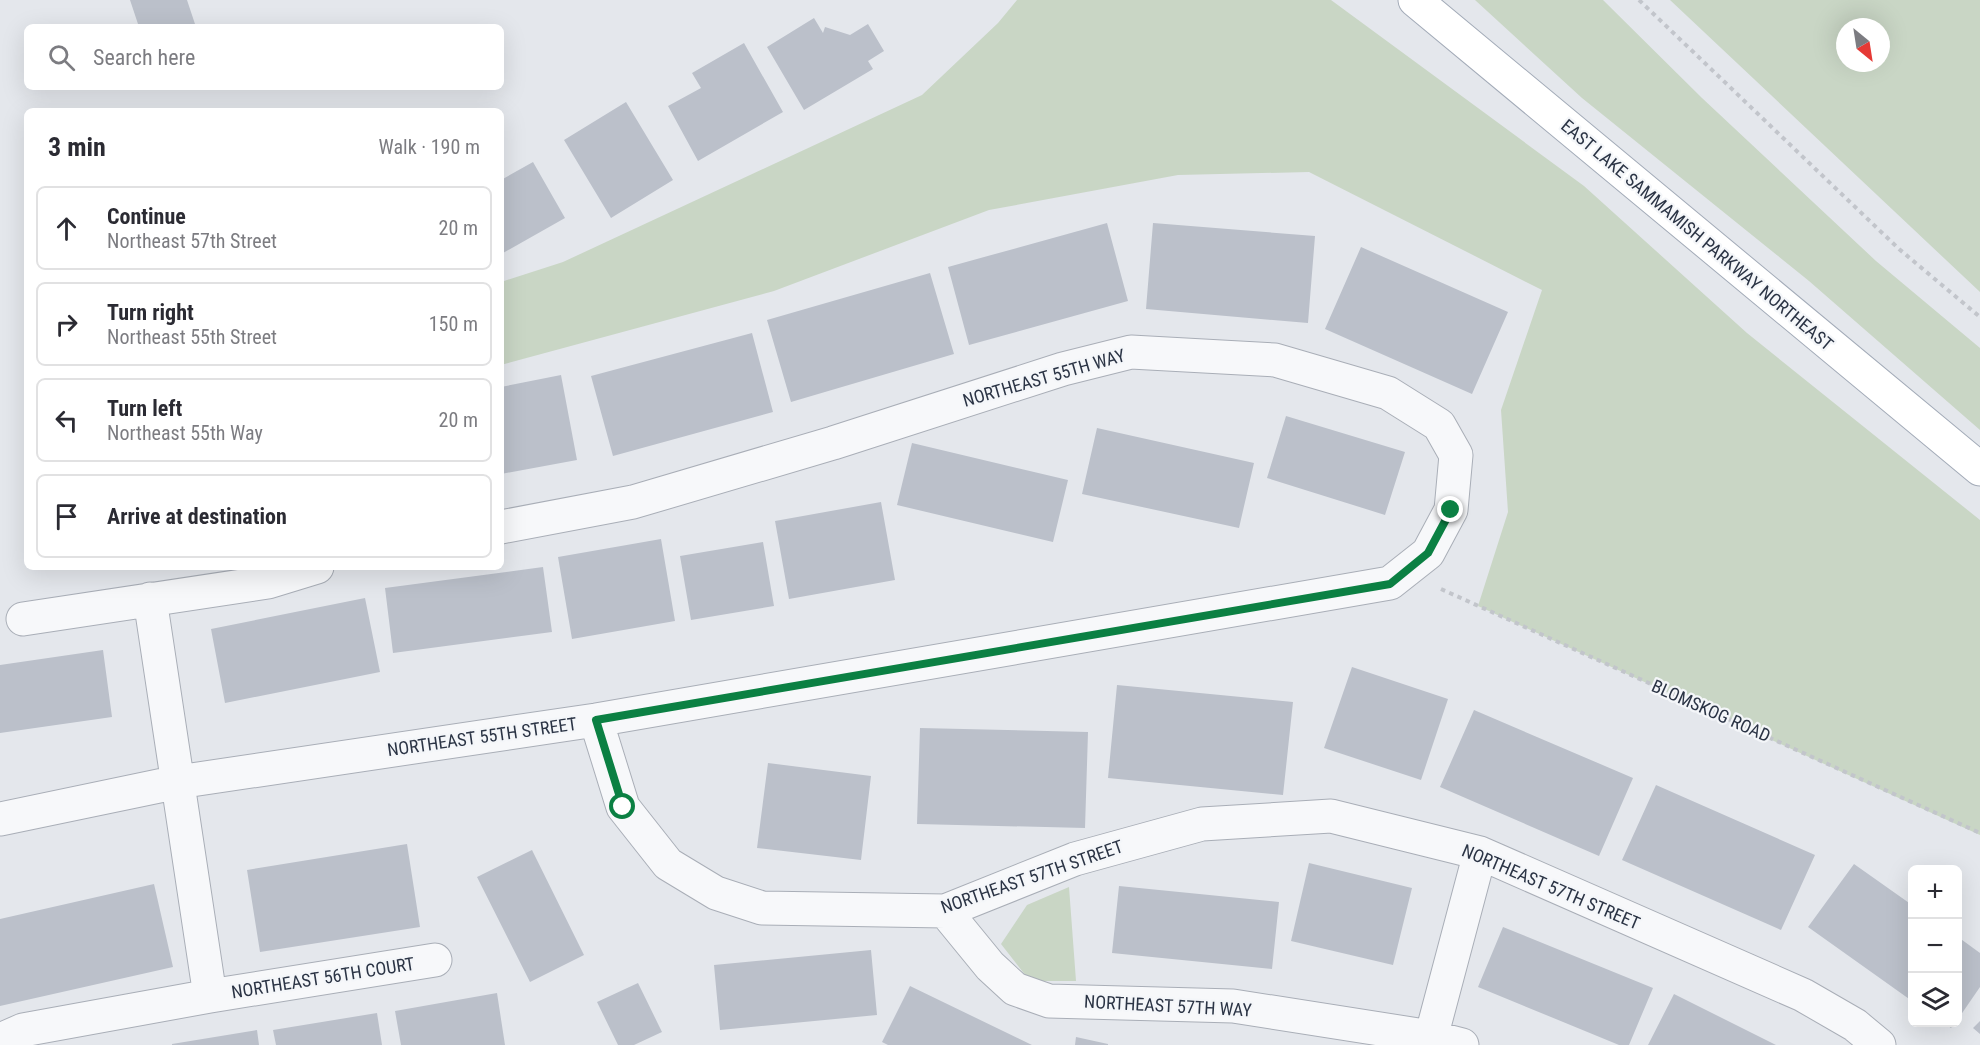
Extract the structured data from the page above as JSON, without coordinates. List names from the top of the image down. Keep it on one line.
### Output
{"streets":{"main road":["EAST LAKE SAMMAMISH PARKWAY NORTHEAST"],"street":["NORTHEAST 55TH WAY","NORTHEAST 55TH STREET","NORTHEAST 57TH STREET","NORTHEAST 56TH COURT","NORTHEAST 57TH WAY"],"path":["BLOMSKOG ROAD"]},"crossings":[["NORTHEAST 55TH WAY","NORTHEAST 55TH STREET"],["NORTHEAST 55TH STREET","NORTHEAST 57TH STREET"],["NORTHEAST 55TH STREET","NORTHEAST 56TH COURT"],["NORTHEAST 57TH STREET","NORTHEAST 57TH WAY"]],"north":"bottom right","page":{"search":"Search here","heading":["3 min","Walk · 190 m"],"list":[["Continue","Northeast 57th Street","20 m"],["Turn right","Northeast 55th Street","150 m"],["Turn left","Northeast 55th Way","20 m"],"Arrive at destination"],"map_buttons":["+","−"]}}
